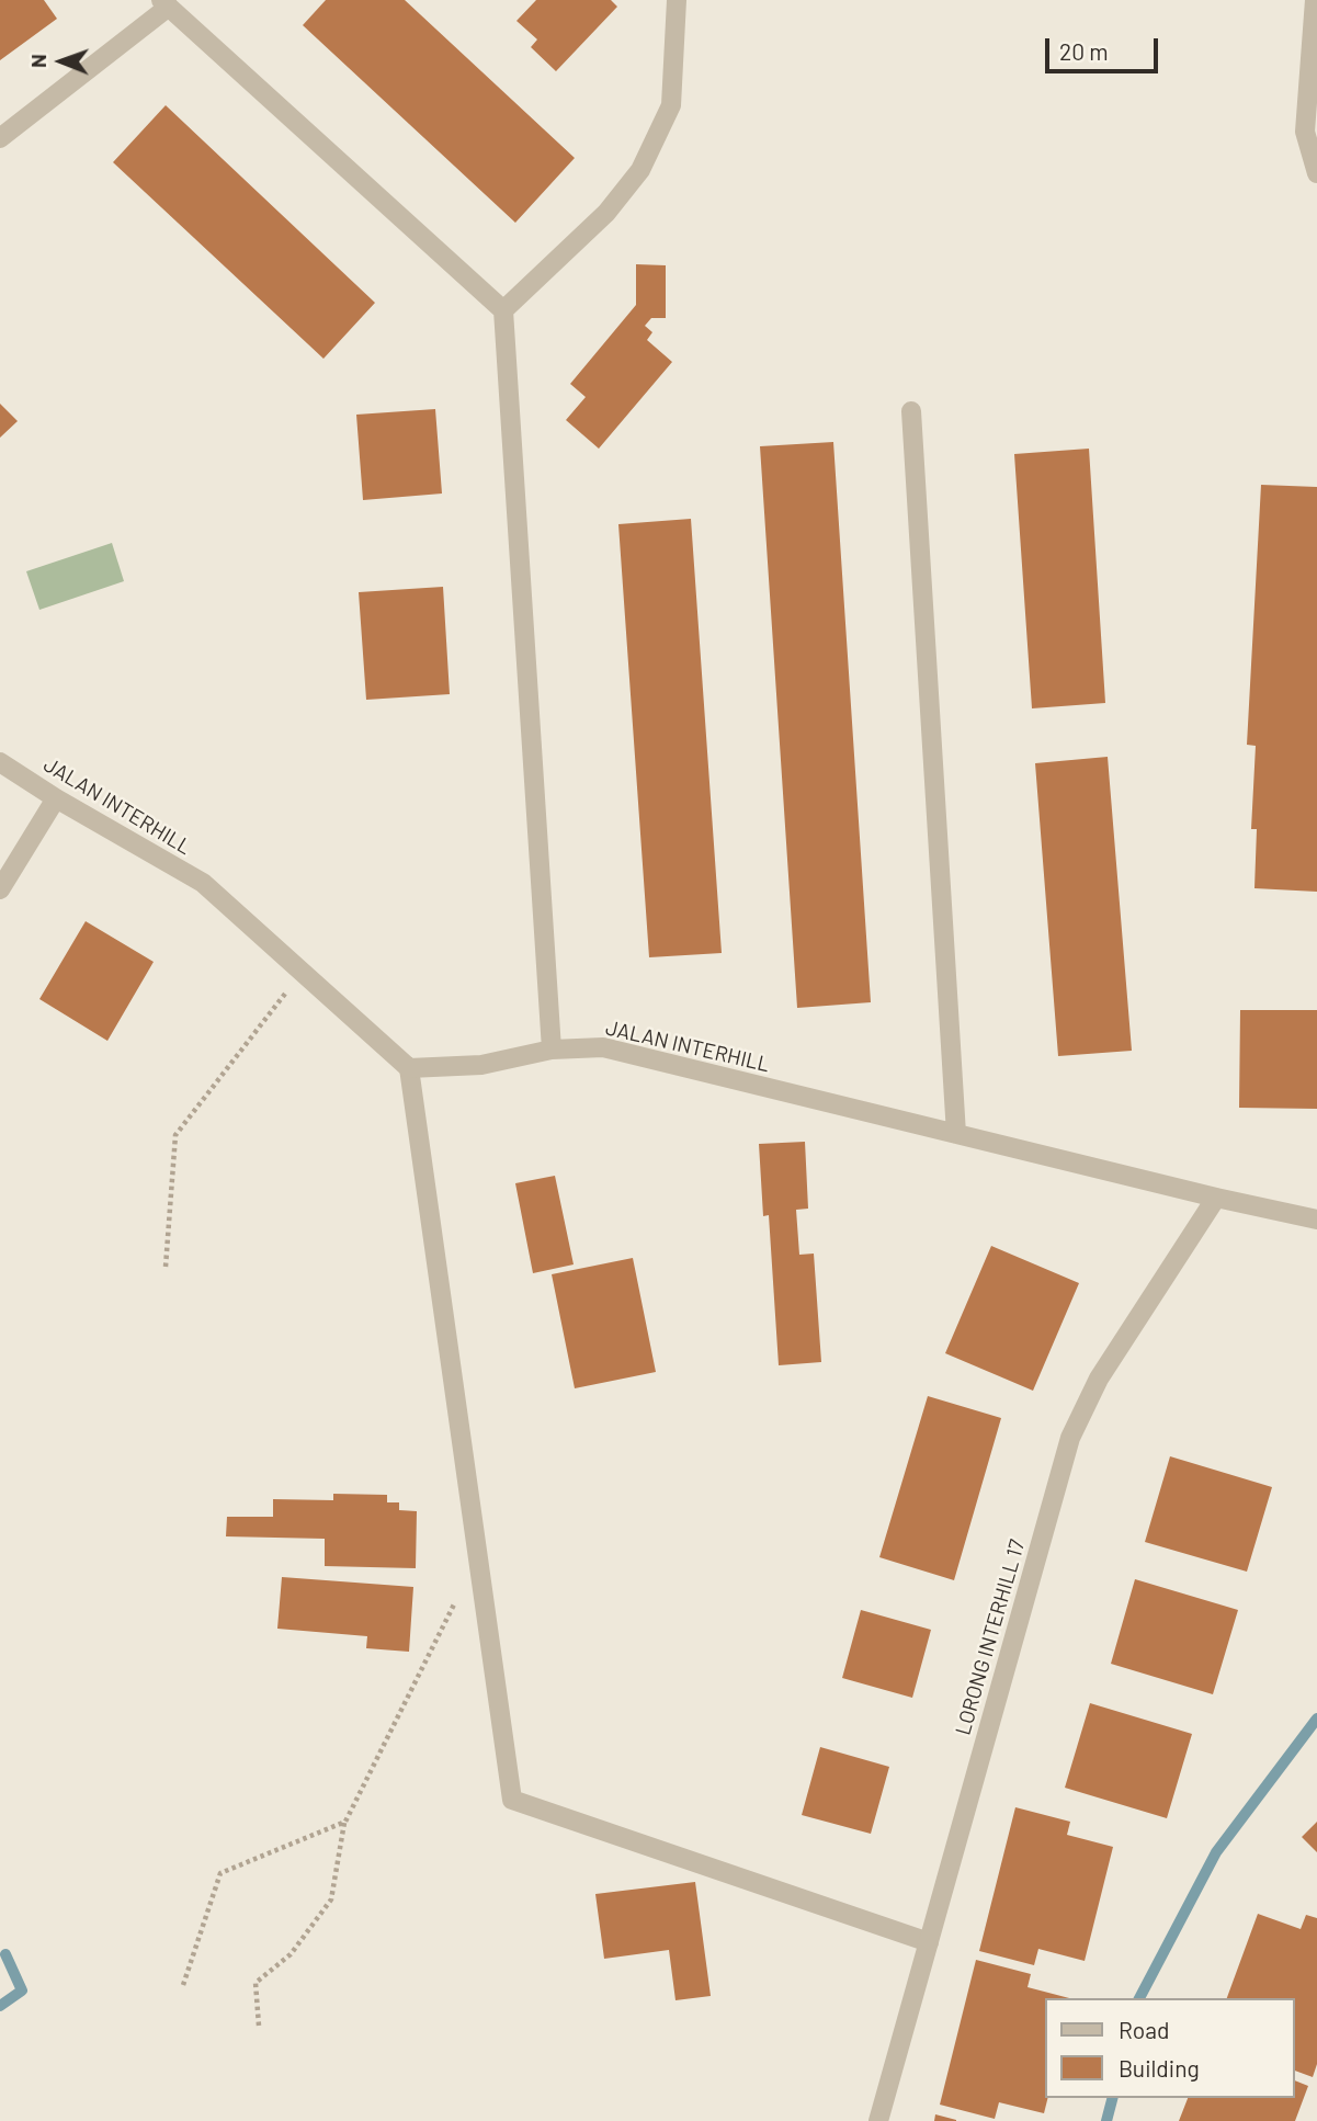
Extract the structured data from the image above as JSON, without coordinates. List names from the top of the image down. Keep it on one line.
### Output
{"streets":{"street":["JALAN INTERHILL","LORONG INTERHILL 17"]},"crossings":[["JALAN INTERHILL","LORONG INTERHILL 17"]],"legend":["Road","Building"],"scale_bar":"20 m","north":"left"}
